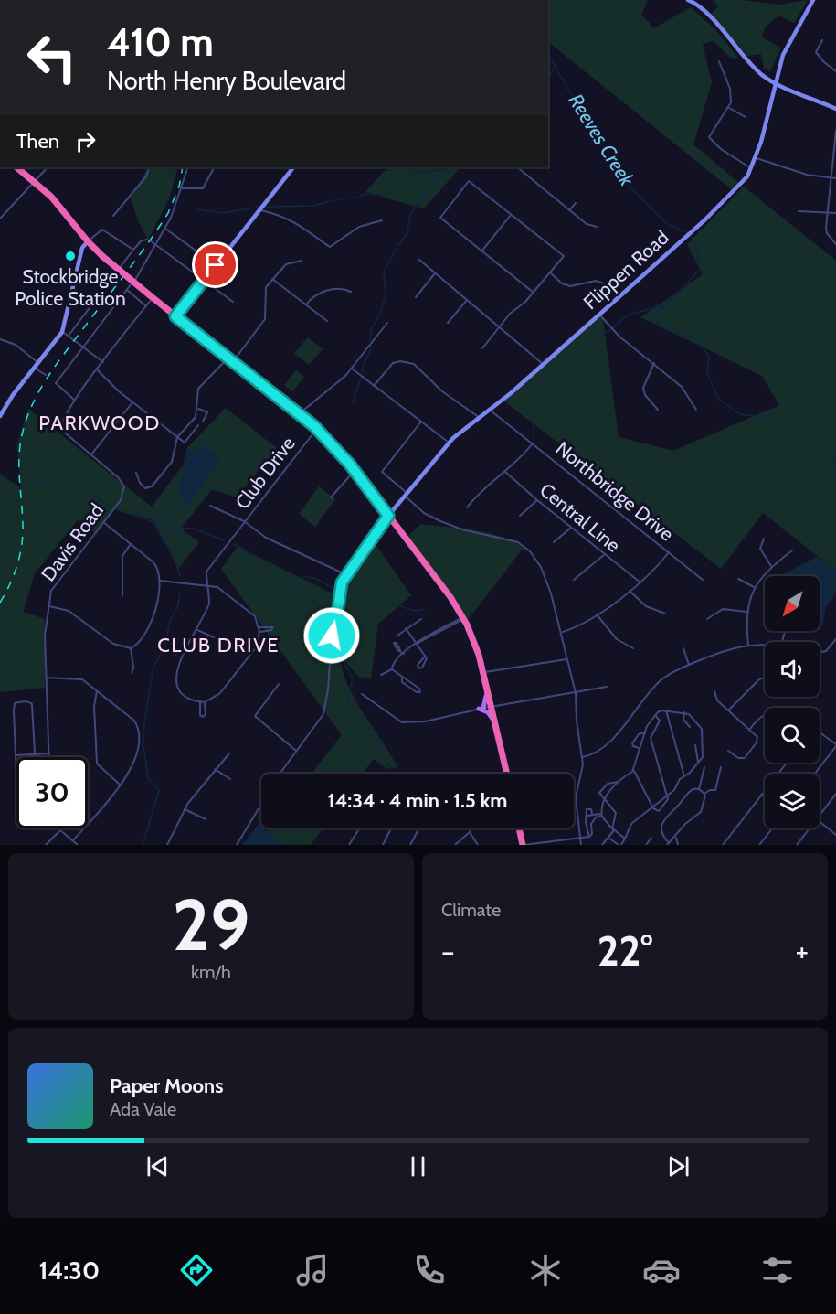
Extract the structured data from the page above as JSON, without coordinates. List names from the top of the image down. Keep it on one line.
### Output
{"streets":{"street":["Flippen Road","Club Drive","Northbridge Drive","Central Line","Davis Road"]},"crossings":[["Flippen Road","Northbridge Drive"]],"districts":["PARKWOOD","CLUB DRIVE"],"water":["Reeves Creek"],"places":["Stockbridge Police Station"],"north":"bottom left","page":{"turn":["410 m","North Henry Boulevard"],"then":"Then","limit":"30","trip":"14:34 · 4 min · 1.5 km","tile":[["29","km/h"],"Climate"],"heat":["−","22°","+"],"song":["Paper Moons","Ada Vale"],"tabs":"14:30"}}
